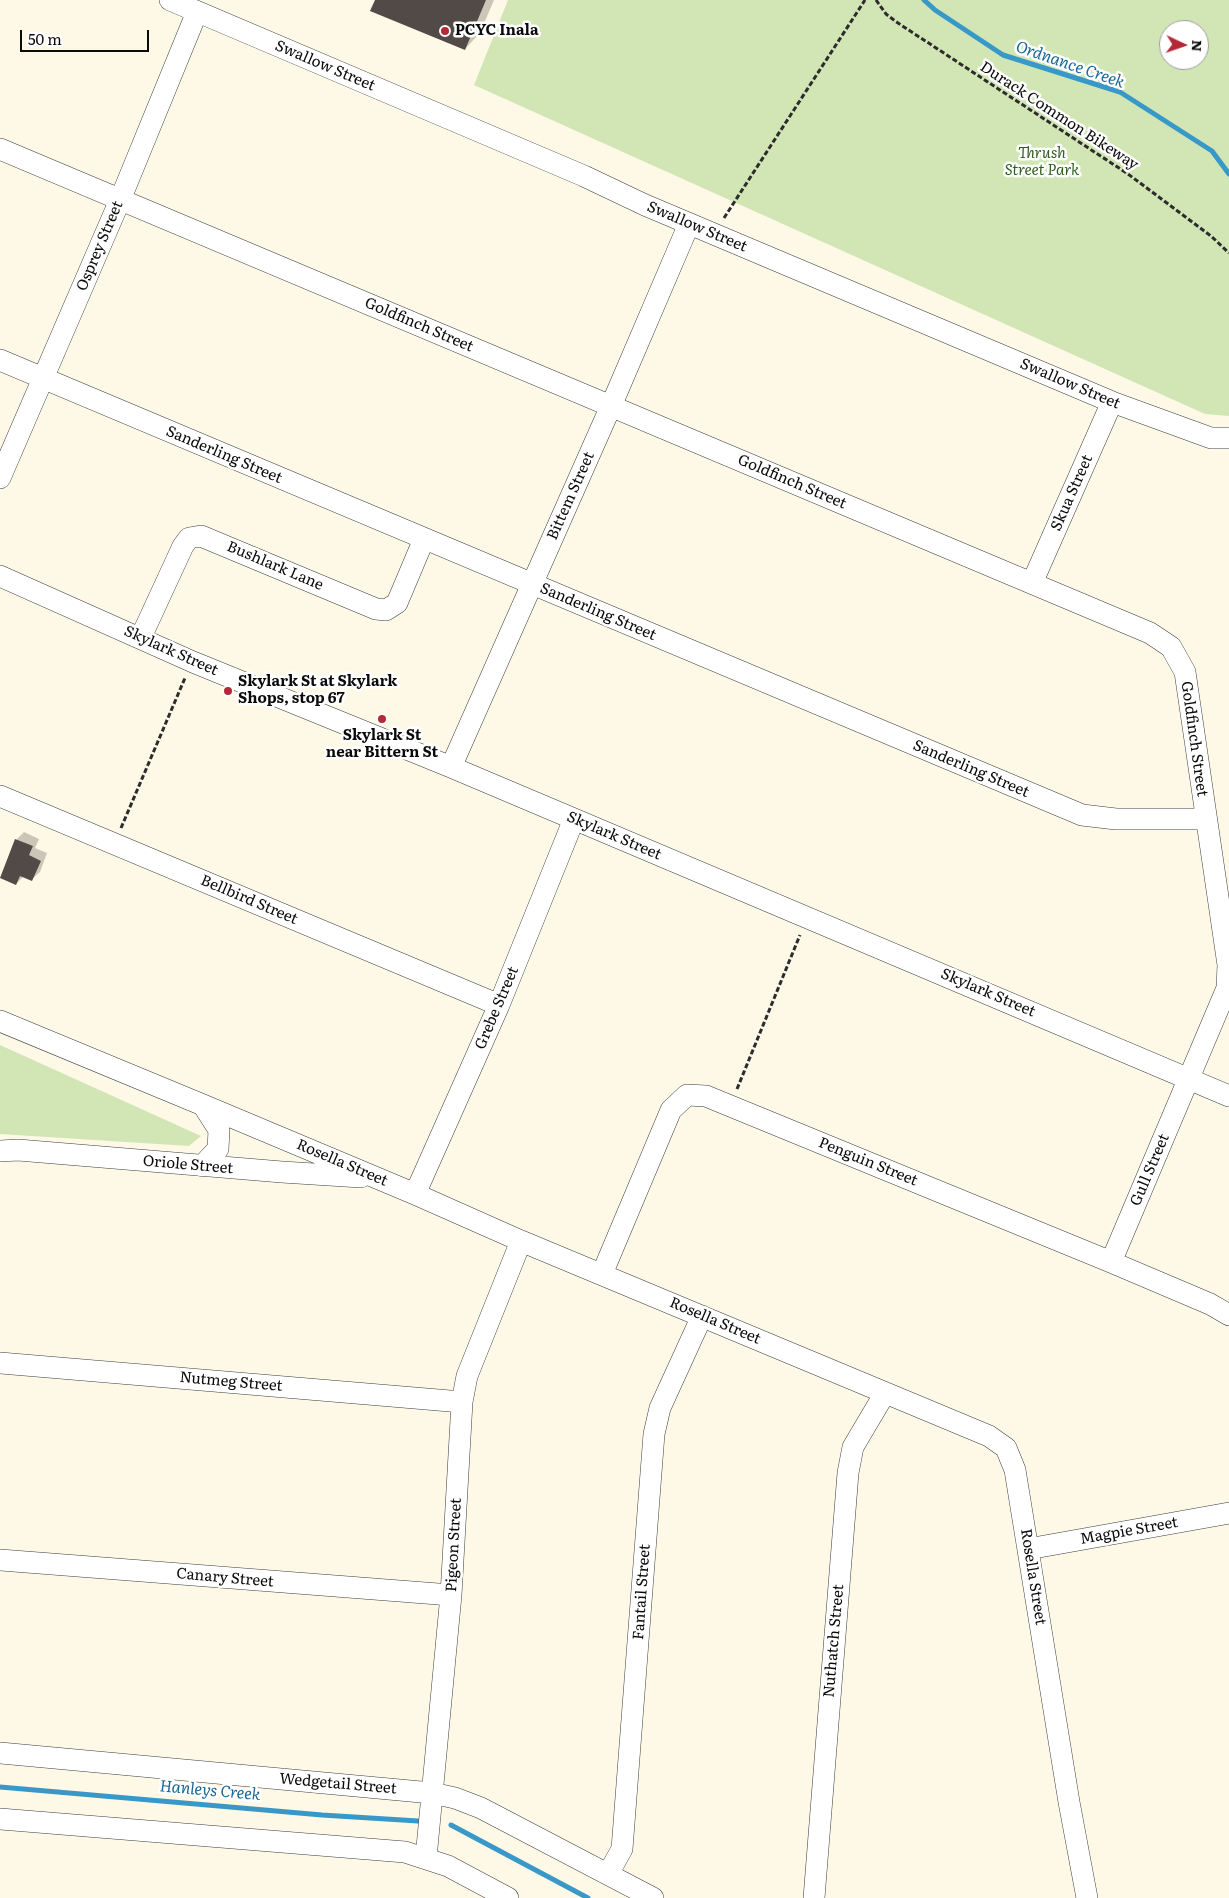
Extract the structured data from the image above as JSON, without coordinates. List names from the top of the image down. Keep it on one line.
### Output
{"streets":{"street":["Swallow Street","Osprey Street","Goldfinch Street","Sanderling Street","Skua Street","Bittem Street","Bushlark Lane","Skylark Street","Bellbird Street","Grebe Street","Penguin Street","Rosella Street","Oriole Street","Gull Street","Nutmeg Street","Magpie Street","Pigeon Street","Canary Street","Fantail Street","Nuthatch Street","Wedgetail Street"],"path":["Durack Common Bikeway"]},"crossings":[["Swallow Street","Osprey Street"],["Swallow Street","Skua Street"],["Swallow Street","Bittem Street"],["Osprey Street","Goldfinch Street"],["Osprey Street","Sanderling Street"],["Goldfinch Street","Sanderling Street"],["Goldfinch Street","Skua Street"],["Goldfinch Street","Bittem Street"],["Goldfinch Street","Skylark Street"],["Goldfinch Street","Gull Street"],["Sanderling Street","Bittem Street"],["Sanderling Street","Bushlark Lane"],["Bittem Street","Skylark Street"],["Bushlark Lane","Skylark Street"],["Skylark Street","Grebe Street"],["Skylark Street","Gull Street"],["Bellbird Street","Grebe Street"],["Grebe Street","Rosella Street"],["Penguin Street","Rosella Street"],["Penguin Street","Gull Street"],["Rosella Street","Oriole Street"],["Rosella Street","Magpie Street"],["Rosella Street","Pigeon Street"],["Rosella Street","Fantail Street"],["Rosella Street","Nuthatch Street"],["Nutmeg Street","Pigeon Street"],["Pigeon Street","Canary Street"],["Pigeon Street","Wedgetail Street"],["Fantail Street","Wedgetail Street"]],"water":["Ordnance Creek","Hanleys Creek"],"parks":["Thrush Street Park"],"places":["PCYC Inala","Skylark St at Skylark Shops, stop 67","Skylark St near Bittern St"],"scale_bar":"50 m","north":"right"}
